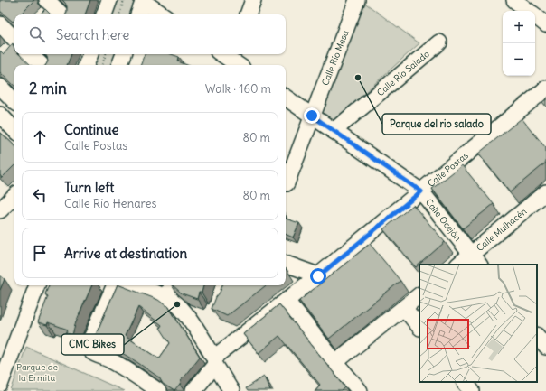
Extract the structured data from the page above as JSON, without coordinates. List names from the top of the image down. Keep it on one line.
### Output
{"streets":{"street":["Calle Río Mesa","Calle Río Salado","Calle Postas","Calle Ocejón","Calle Mulhacén"]},"crossings":[["Calle Río Mesa","Calle Ocejón"],["Calle Río Salado","Calle Ocejón"],["Calle Postas","Calle Ocejón"],["Calle Ocejón","Calle Mulhacén"]],"parks":["Parque de la Ermita"],"places":["Parque del rio salado","CMC Bikes"],"page":{"map_buttons":["+","−"],"search":"Search here","heading":["2 min","Walk · 160 m"],"list":[["Continue","Calle Postas","80 m"],["Turn left","Calle Río Henares","80 m"],"Arrive at destination"]}}
